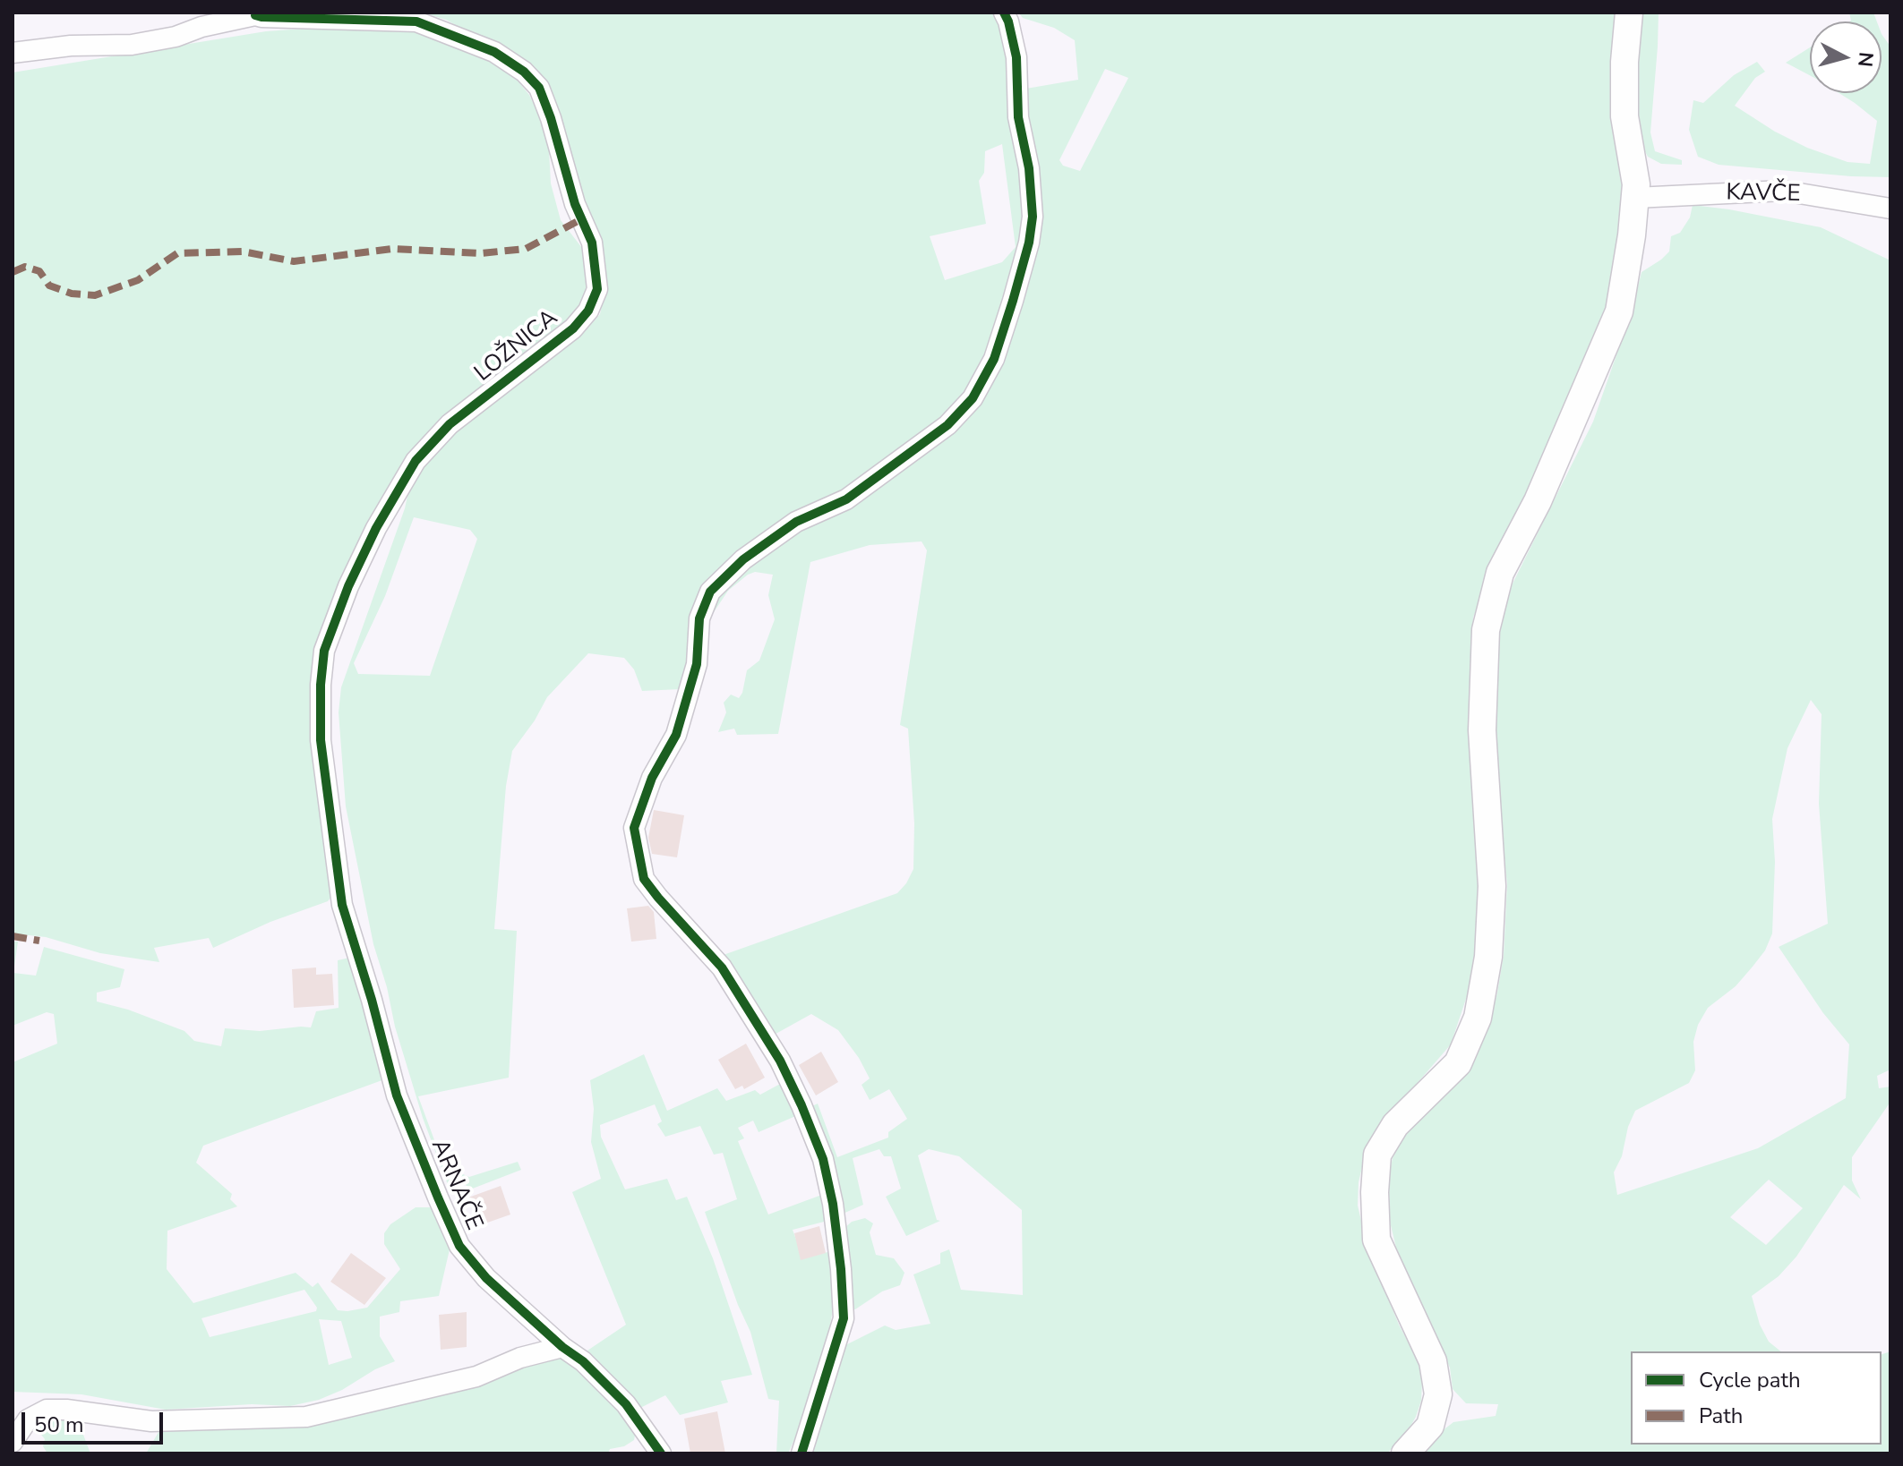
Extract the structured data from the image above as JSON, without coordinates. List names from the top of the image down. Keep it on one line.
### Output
{"streets":{"street":["KAVČE","LOŽNICA","ARNAČE"]},"crossings":[["LOŽNICA","ARNAČE"]],"legend":["Cycle path","Path"],"scale_bar":"50 m","north":"right"}
